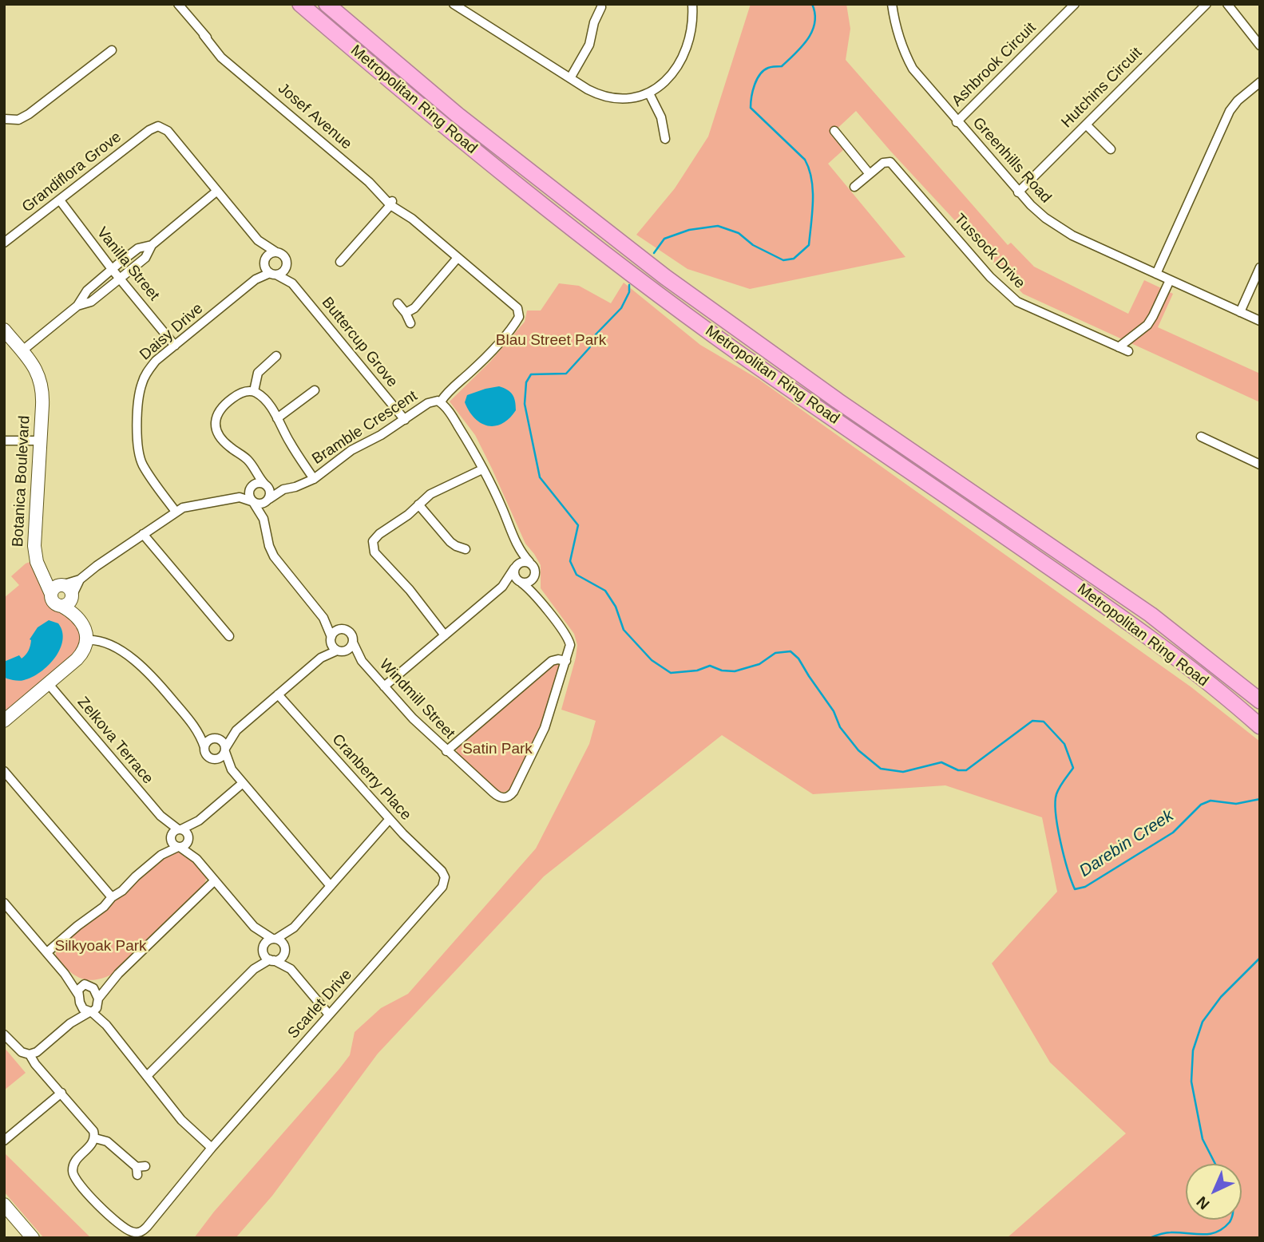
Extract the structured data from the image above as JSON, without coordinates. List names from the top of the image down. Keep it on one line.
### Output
{"streets":{"highway":["Metropolitan Ring Road"],"street":["Ashbrook Circuit","Hutchins Circuit","Josef Avenue","Greenhills Road","Grandiflora Grove","Tussock Drive","Vanilla Street","Daisy Drive","Buttercup Grove","Bramble Crescent","Botanica Boulevard","Windmill Street","Zelkova Terrace","Cranberry Place","Scarlet Drive"]},"crossings":[["Ashbrook Circuit","Greenhills Road"],["Hutchins Circuit","Greenhills Road"],["Josef Avenue","Bramble Crescent"],["Grandiflora Grove","Vanilla Street"],["Vanilla Street","Daisy Drive"],["Daisy Drive","Buttercup Grove"],["Buttercup Grove","Bramble Crescent"],["Cranberry Place","Scarlet Drive"]],"water":["Darebin Creek"],"parks":["Blau Street Park","Satin Park","Silkyoak Park"],"north":"bottom left"}
